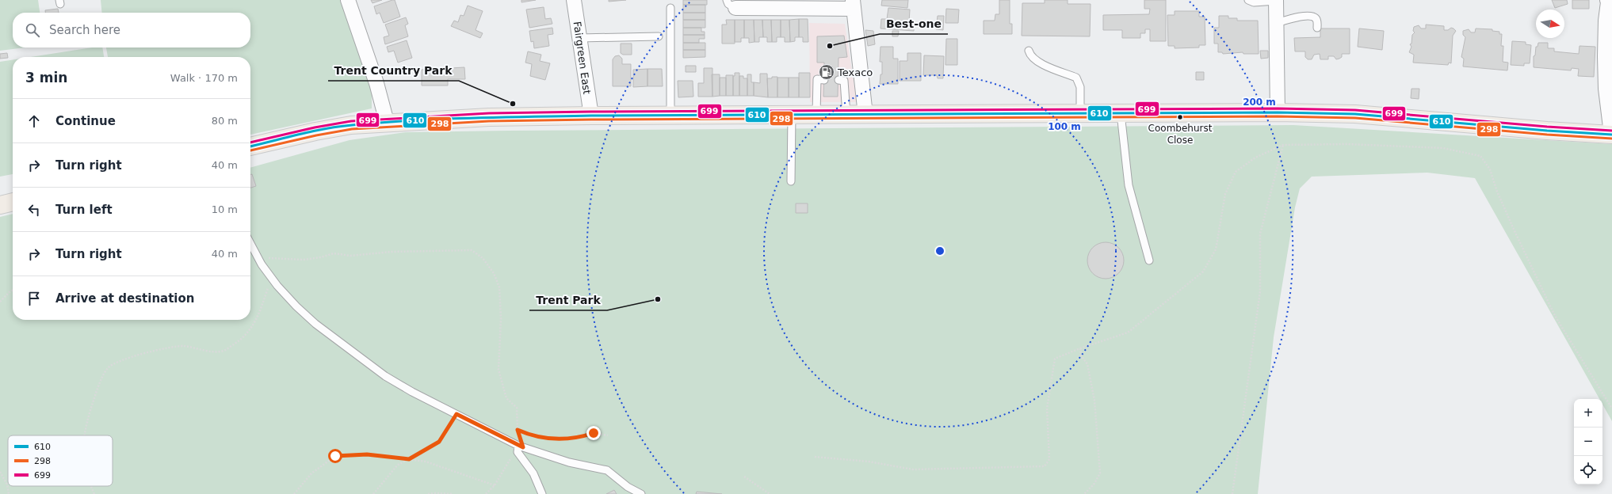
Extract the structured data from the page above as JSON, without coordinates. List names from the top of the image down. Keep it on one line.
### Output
{"streets":{"street":["Fairgreen East"]},"places":{"other":["Best-one","Trent Country Park","Coombehurst Close","Trent Park"],"fuel station":["Texaco"]},"lines":["transit line 699","transit line 610","transit line 298"],"legend":["610","298","699"],"north":"right","page":{"search":"Search here","heading":["3 min","Walk · 170 m"],"list":[["Continue","80 m"],["Turn right","40 m"],["Turn left","10 m"],["Turn right","40 m"],"Arrive at destination"],"map_buttons":["+","−"]},"rings":["200 m","100 m"]}
